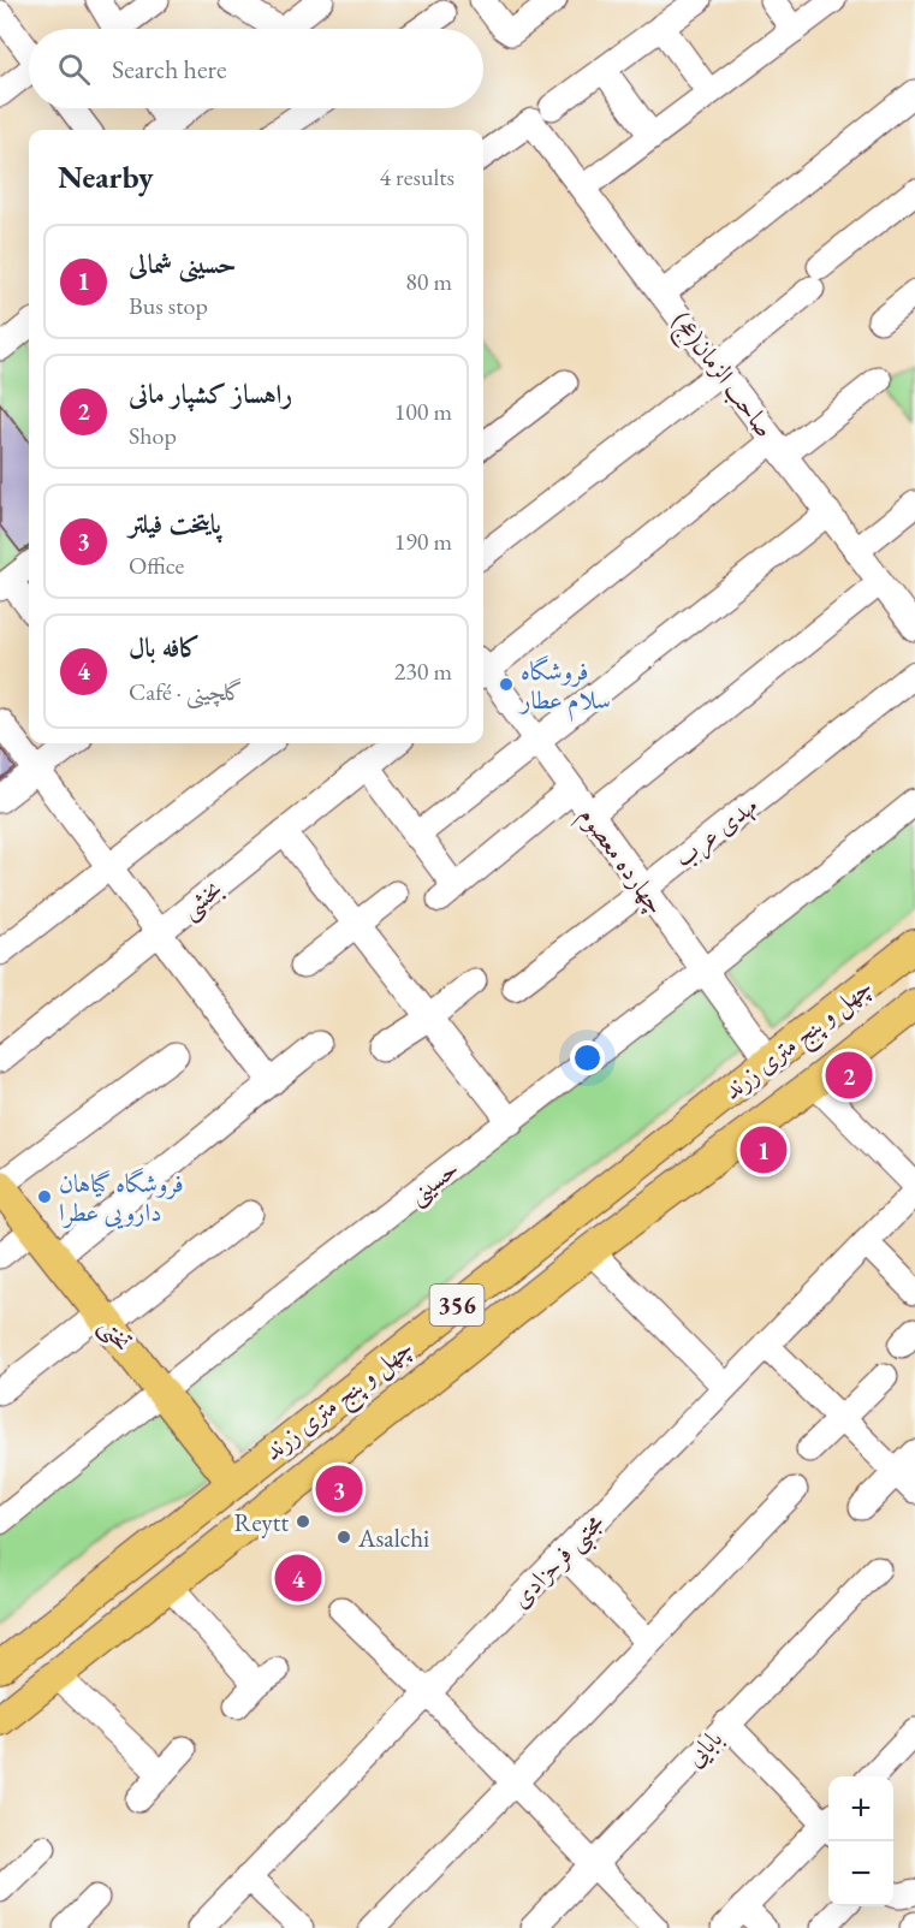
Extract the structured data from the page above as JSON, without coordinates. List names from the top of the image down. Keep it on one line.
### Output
{"streets":{"main road":["چهل و پنج متری زرند","356","تختی"],"street":["صاحب الزمان(عج)","مهدی عرب","چهارده معصوم","بخشی","حسینی","مجتبی فرحزادی","بابایی"]},"crossings":[["مهدی عرب","چهارده معصوم"],["چهارده معصوم","چهل و پنج متری زرند"],["چهارده معصوم","حسینی"],["چهل و پنج متری زرند","تختی"],["حسینی","تختی"]],"places":["فروشگاه سلام عطار","فروشگاه گیاهان دارویی عطرا","Reytt","Asalchi"],"page":{"search":"Search here","heading":["Nearby","4 results"],"list":[{"mark":"1","name":"حسینی شمالی","note":"Bus stop","value":"80 m"},{"mark":"2","name":"راهساز کشپار مانی","note":"Shop","value":"100 m"},{"mark":"3","name":"پایتخت فیلتر","note":"Office","value":"190 m"},{"mark":"4","name":"کافه بال","note":"Café · گلچینی","value":"230 m"}],"pins":["2","1","3","4"],"map_buttons":["+","−"]}}
